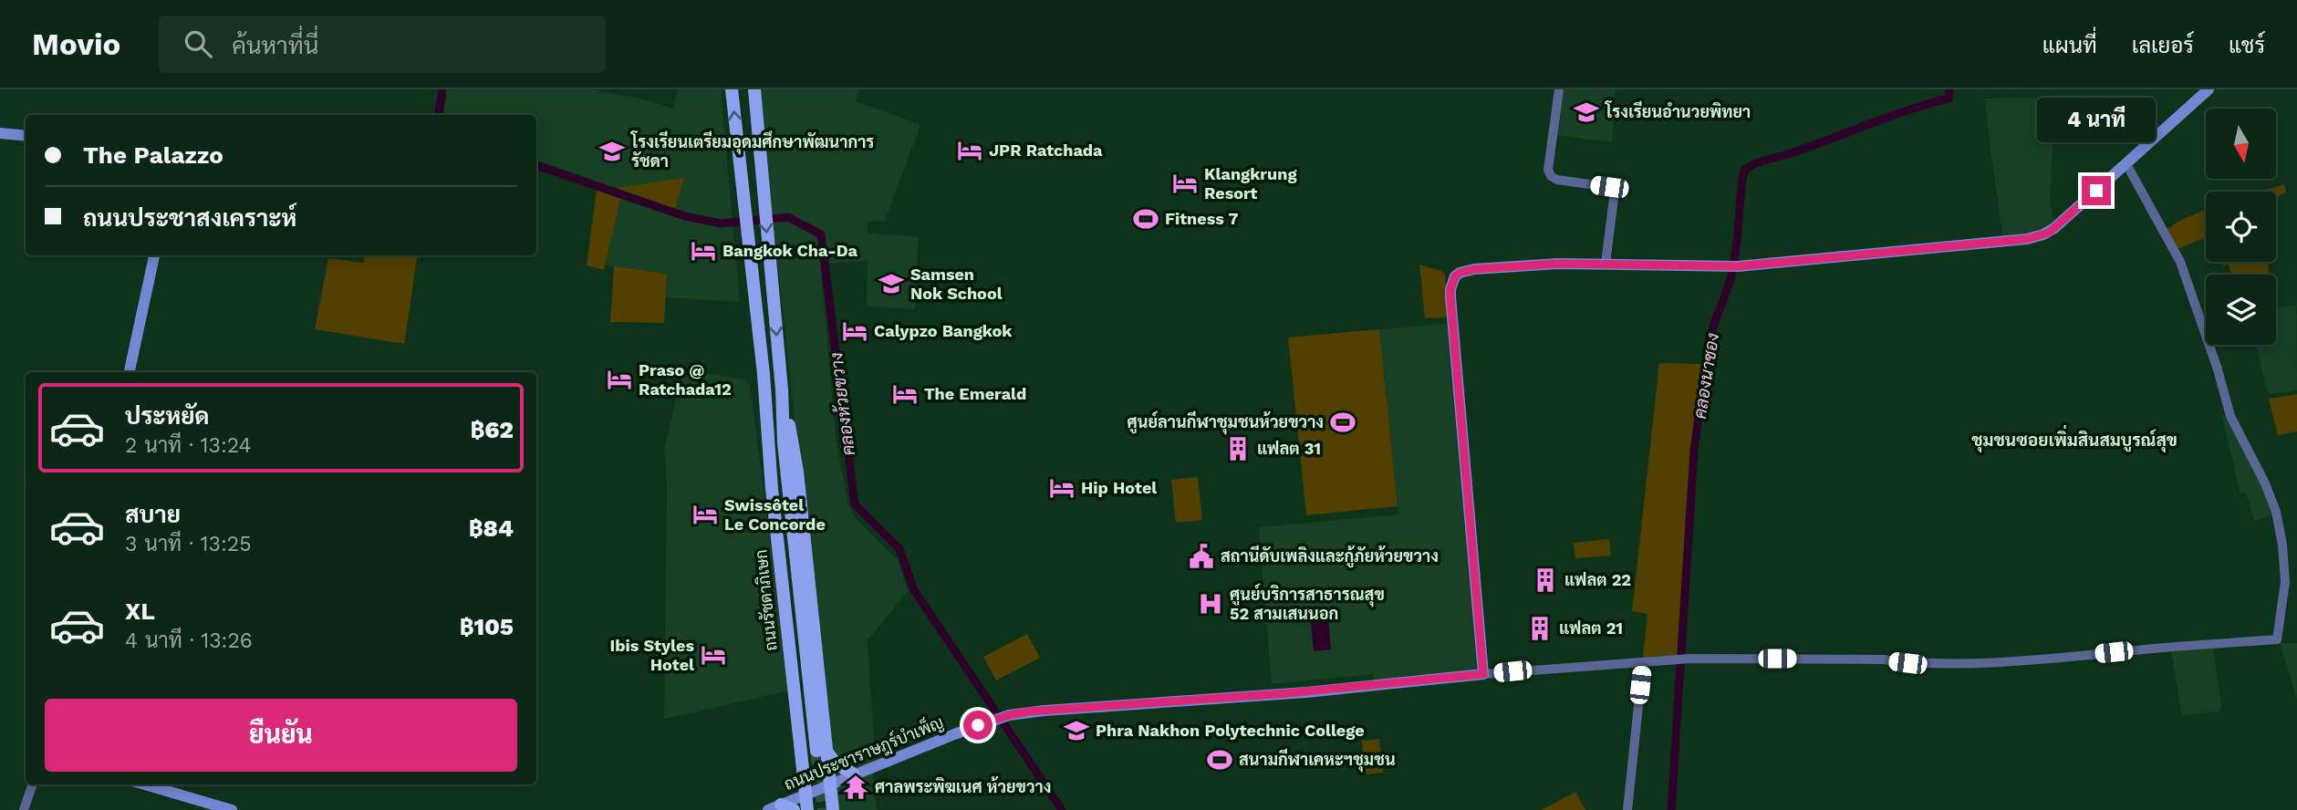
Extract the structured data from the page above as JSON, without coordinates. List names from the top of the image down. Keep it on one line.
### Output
{"streets":{"main road":["ถนนรัชดาภิเษก","ถนนประชาราษฎร์บำเพ็ญ"]},"crossings":[["ถนนรัชดาภิเษก","ถนนประชาราษฎร์บำเพ็ญ"]],"districts":["ชุมชนซอยเพิ่มสินสมบูรณ์สุข"],"water":["คลองนาซอง","คลองห้วยขวาง"],"places":{"school or university":["โรงเรียนอำนวยพิทยา","โรงเรียนเตรียมอุดมศึกษาพัฒนาการ รัชดา","Samsen Nok School","Phra Nakhon Polytechnic College"],"hotel":["JPR Ratchada","Klangkrung Resort","Bangkok Cha-Da","Calypzo Bangkok","Praso @ Ratchada12","The Emerald","Hip Hotel","Swissôtel Le Concorde","Ibis Styles Hotel"],"sports":["Fitness 7","ศูนย์ลานกีฬาชุมชนห้วยขวาง","สนามกีฬาเคหะฯชุมชน"],"building":["แฟลต 31","แฟลต 22","แฟลต 21"],"public building":["สถานีดับเพลิงและกู้ภัยห้วยขวาง"],"hospital":["ศูนย์บริการสาธารณสุข 52 สามเสนนอก"],"temple":["ศาลพระพิฆเนศ ห้วยขวาง"]},"north":"bottom","page":{"header":"Movio","search":"ค้นหาที่นี่","nav":["แผนที่","เลเยอร์","แชร์"],"bubble":"4 นาที","banner":["The Palazzo","ถนนประชาสงเคราะห์"],"list":[{"name":"ประหยัด","note":"2 นาที · 13:24","value":"฿62"},{"name":"สบาย","note":"3 นาที · 13:25","value":"฿84"},{"name":"XL","note":"4 นาที · 13:26","value":"฿105"}],"buttons":"ยืนยัน"}}
